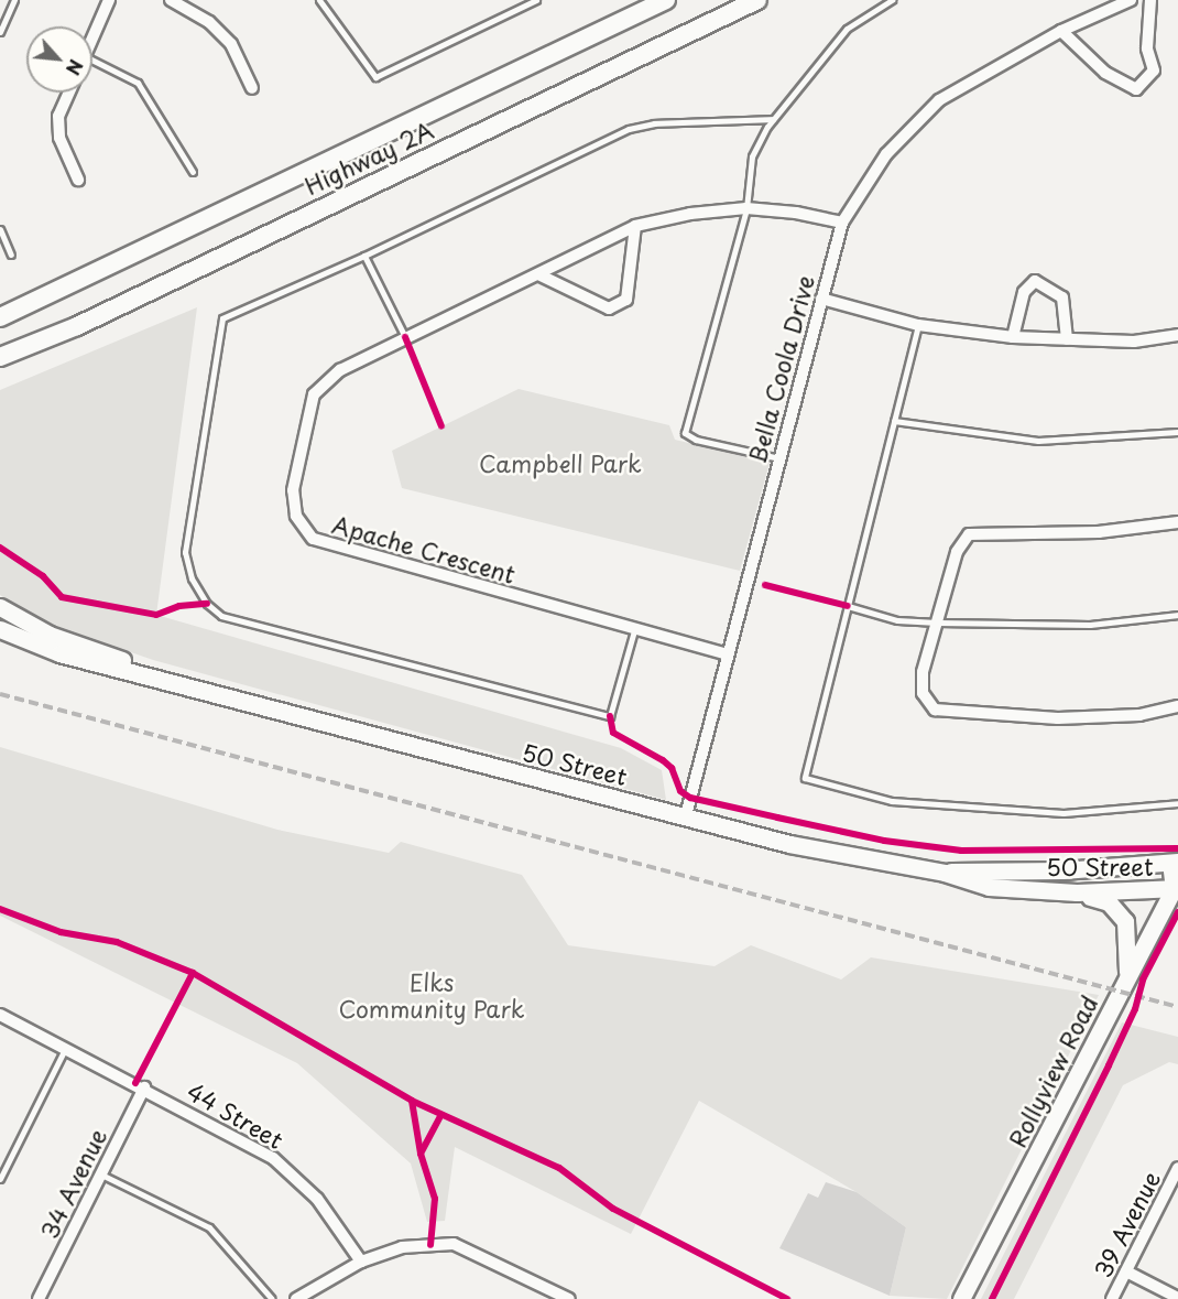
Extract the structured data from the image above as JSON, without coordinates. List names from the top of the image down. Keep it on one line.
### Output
{"streets":{"main road":["Highway 2A","50 Street","Rollyview Road"],"street":["Bella Coola Drive","Apache Crescent","44 Street","34 Avenue","39 Avenue"]},"crossings":[["Bella Coola Drive","Apache Crescent"],["Bella Coola Drive","50 Street"],["50 Street","Rollyview Road"],["44 Street","34 Avenue"]],"parks":["Campbell Park","Elks Community Park"],"north":"bottom right"}
